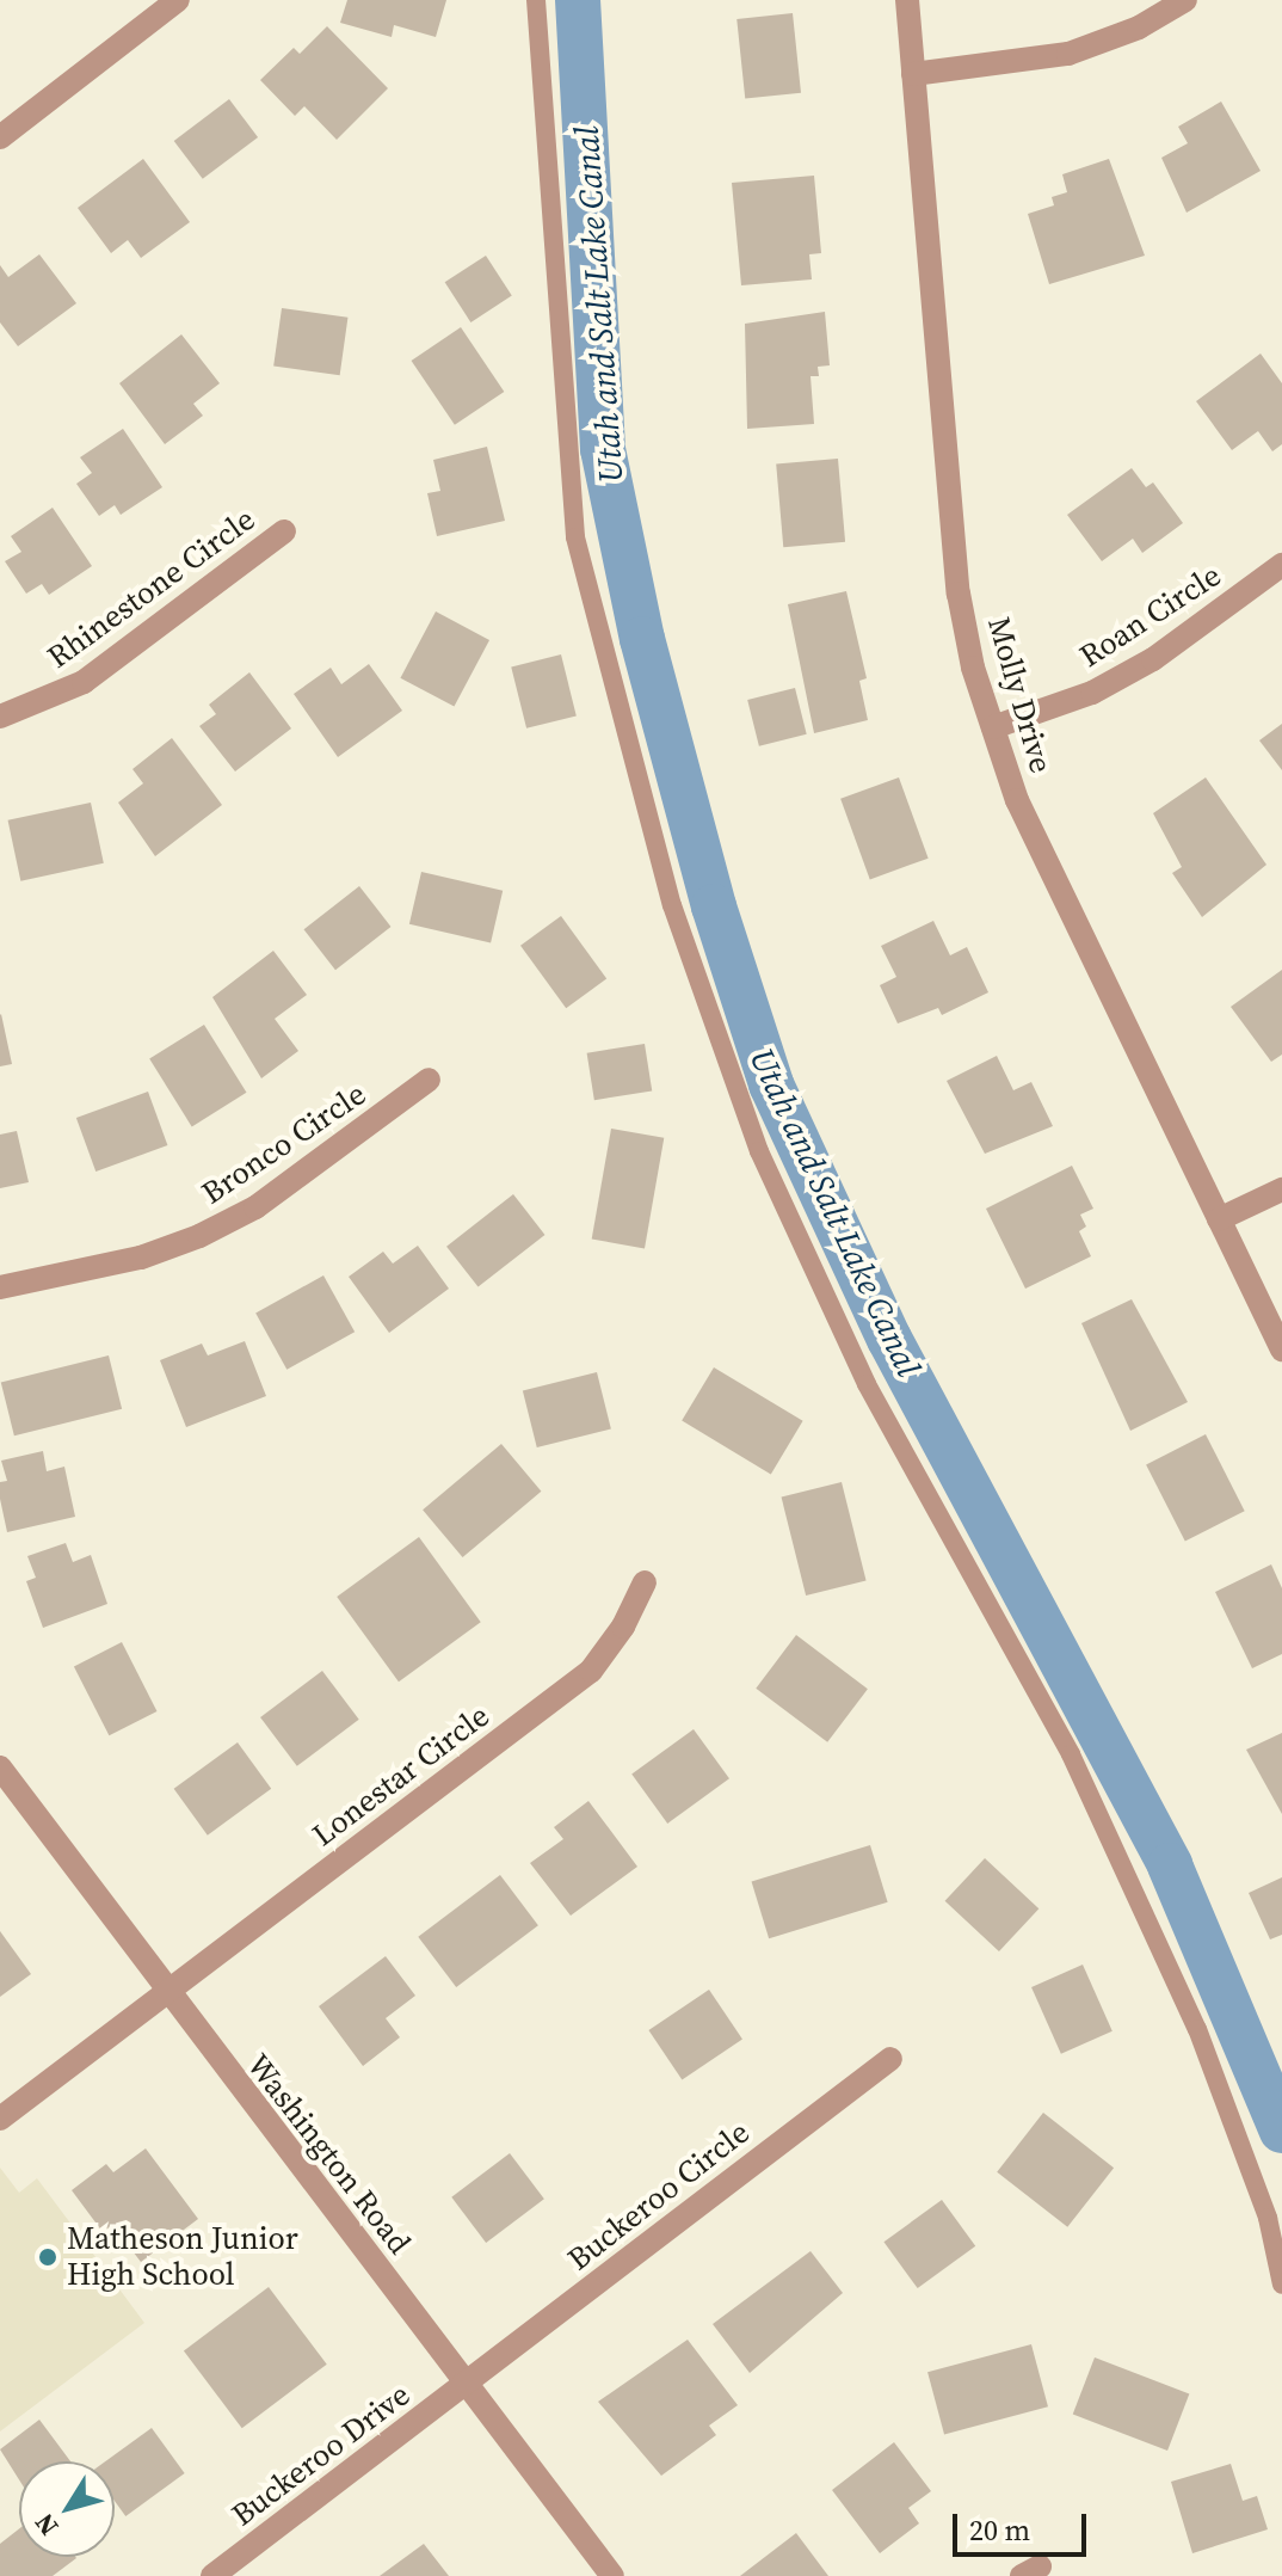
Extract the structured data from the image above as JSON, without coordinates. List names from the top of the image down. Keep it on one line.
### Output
{"streets":{"street":["Rhinestone Circle","Roan Circle","Molly Drive","Bronco Circle","Lonestar Circle","Washington Road","Buckeroo Circle","Buckeroo Drive"]},"crossings":[["Roan Circle","Molly Drive"],["Lonestar Circle","Washington Road"],["Washington Road","Buckeroo Circle"],["Washington Road","Buckeroo Drive"],["Buckeroo Circle","Buckeroo Drive"]],"water":["Utah and Salt Lake Canal"],"places":["Matheson Junior High School"],"scale_bar":"20 m","north":"bottom left"}
